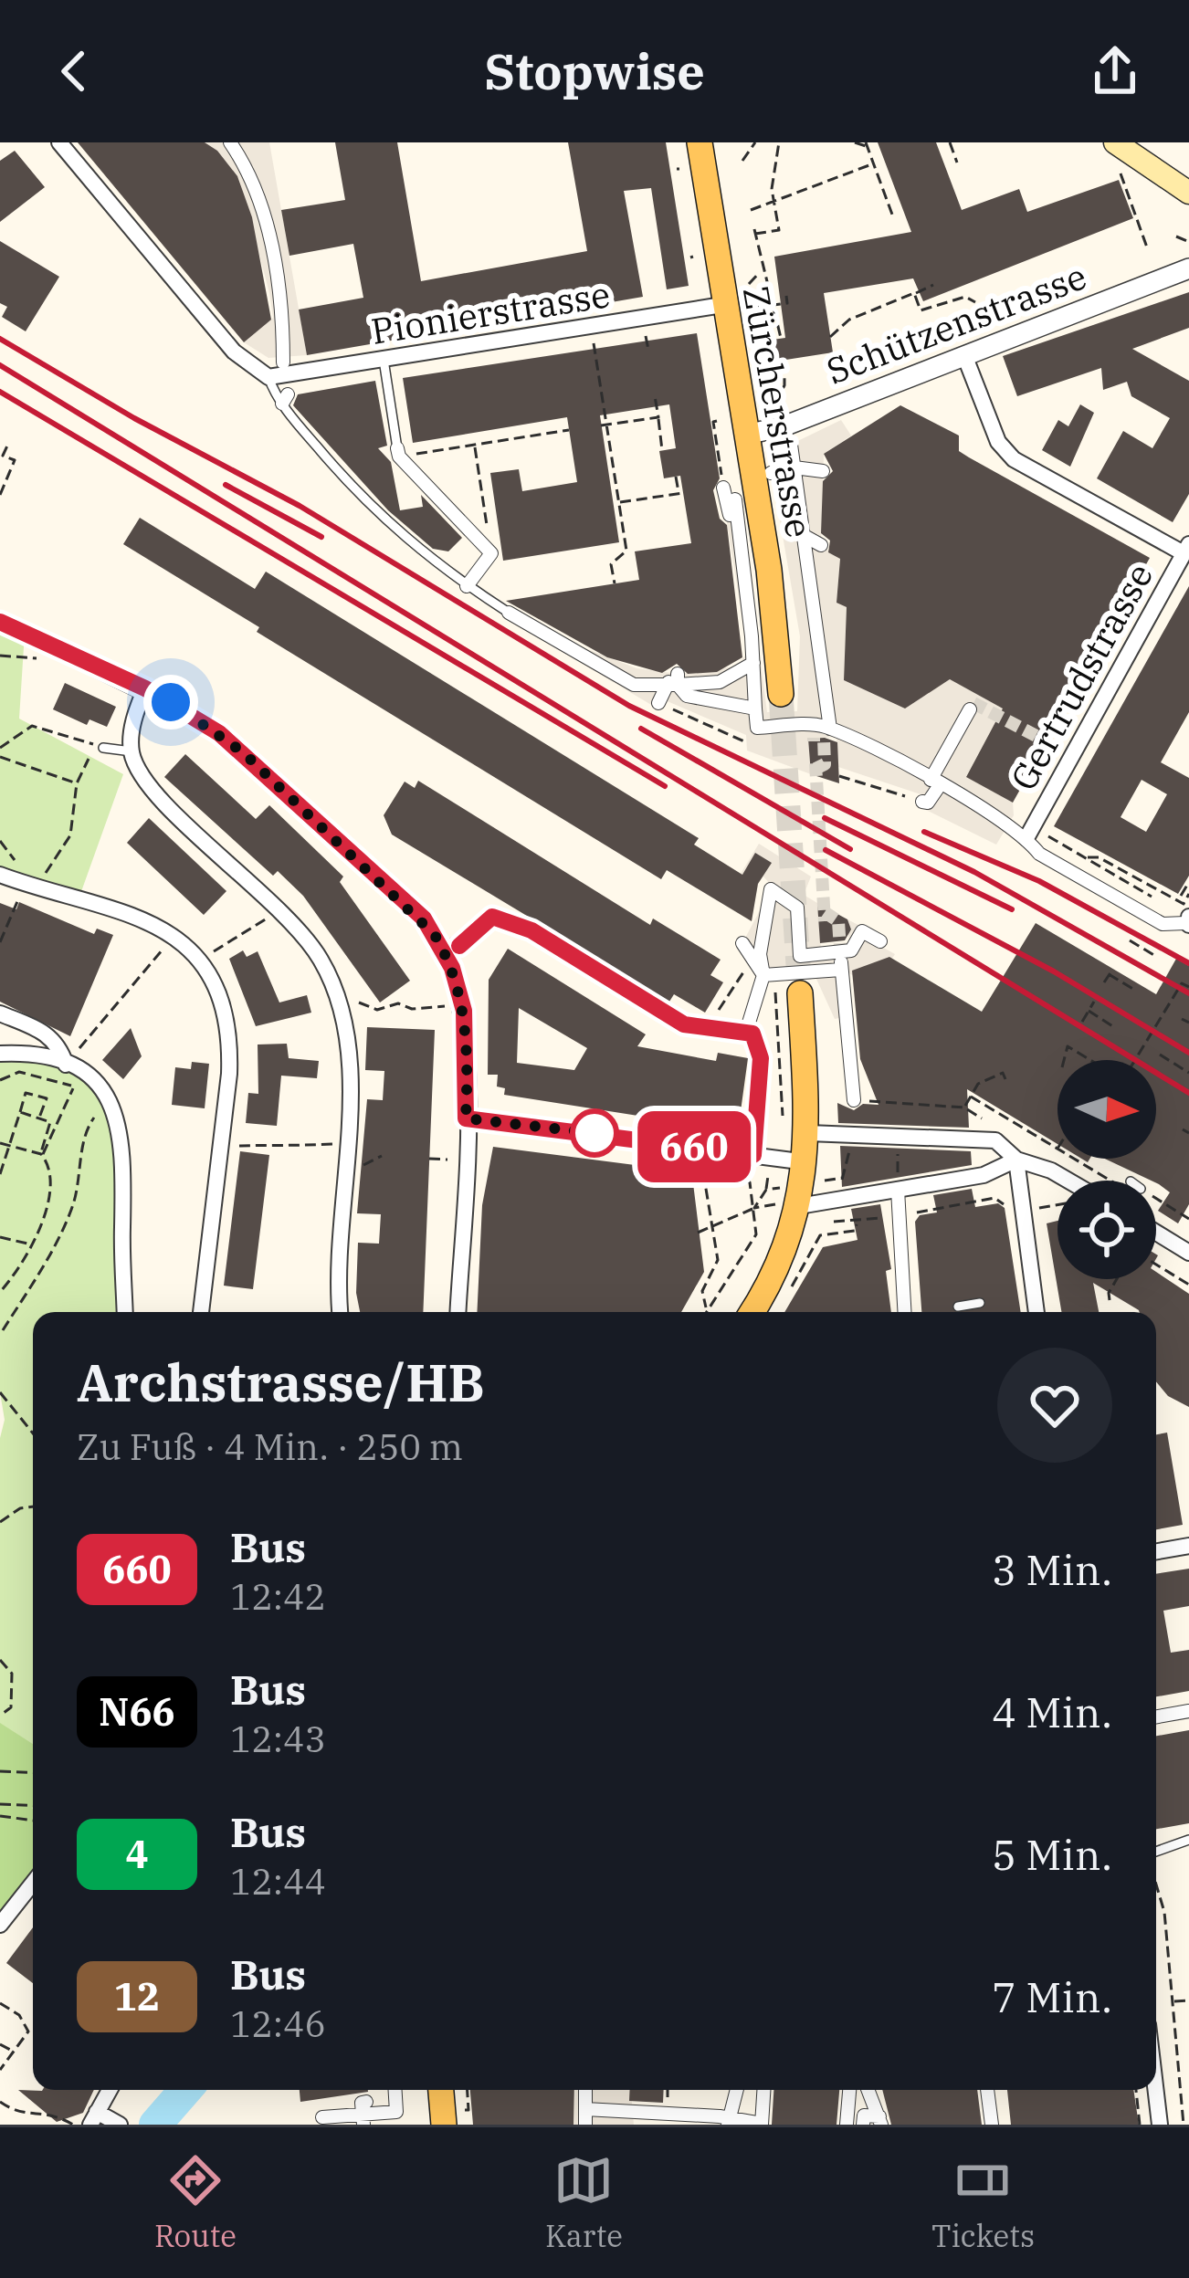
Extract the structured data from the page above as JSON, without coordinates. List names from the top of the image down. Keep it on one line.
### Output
{"streets":{"main road":["Zürcherstrasse"],"street":["Pionierstrasse","Schützenstrasse","Gertrudstrasse"]},"crossings":[["Pionierstrasse","Zürcherstrasse"],["Schützenstrasse","Zürcherstrasse"]],"lines":["bus line 660"],"north":"right","page":{"header":"Stopwise","on_map":"660","heading":["Archstrasse/HB","Zu Fuß · 4 Min. · 250 m"],"list":[{"mark":"660","name":"Bus","note":"12:42","value":"3 Min."},{"mark":"N66","name":"Bus","note":"12:43","value":"4 Min."},{"mark":"4","name":"Bus","note":"12:44","value":"5 Min."},{"mark":"12","name":"Bus","note":"12:46","value":"7 Min."}],"tabs":["Route","Karte","Tickets"]}}
